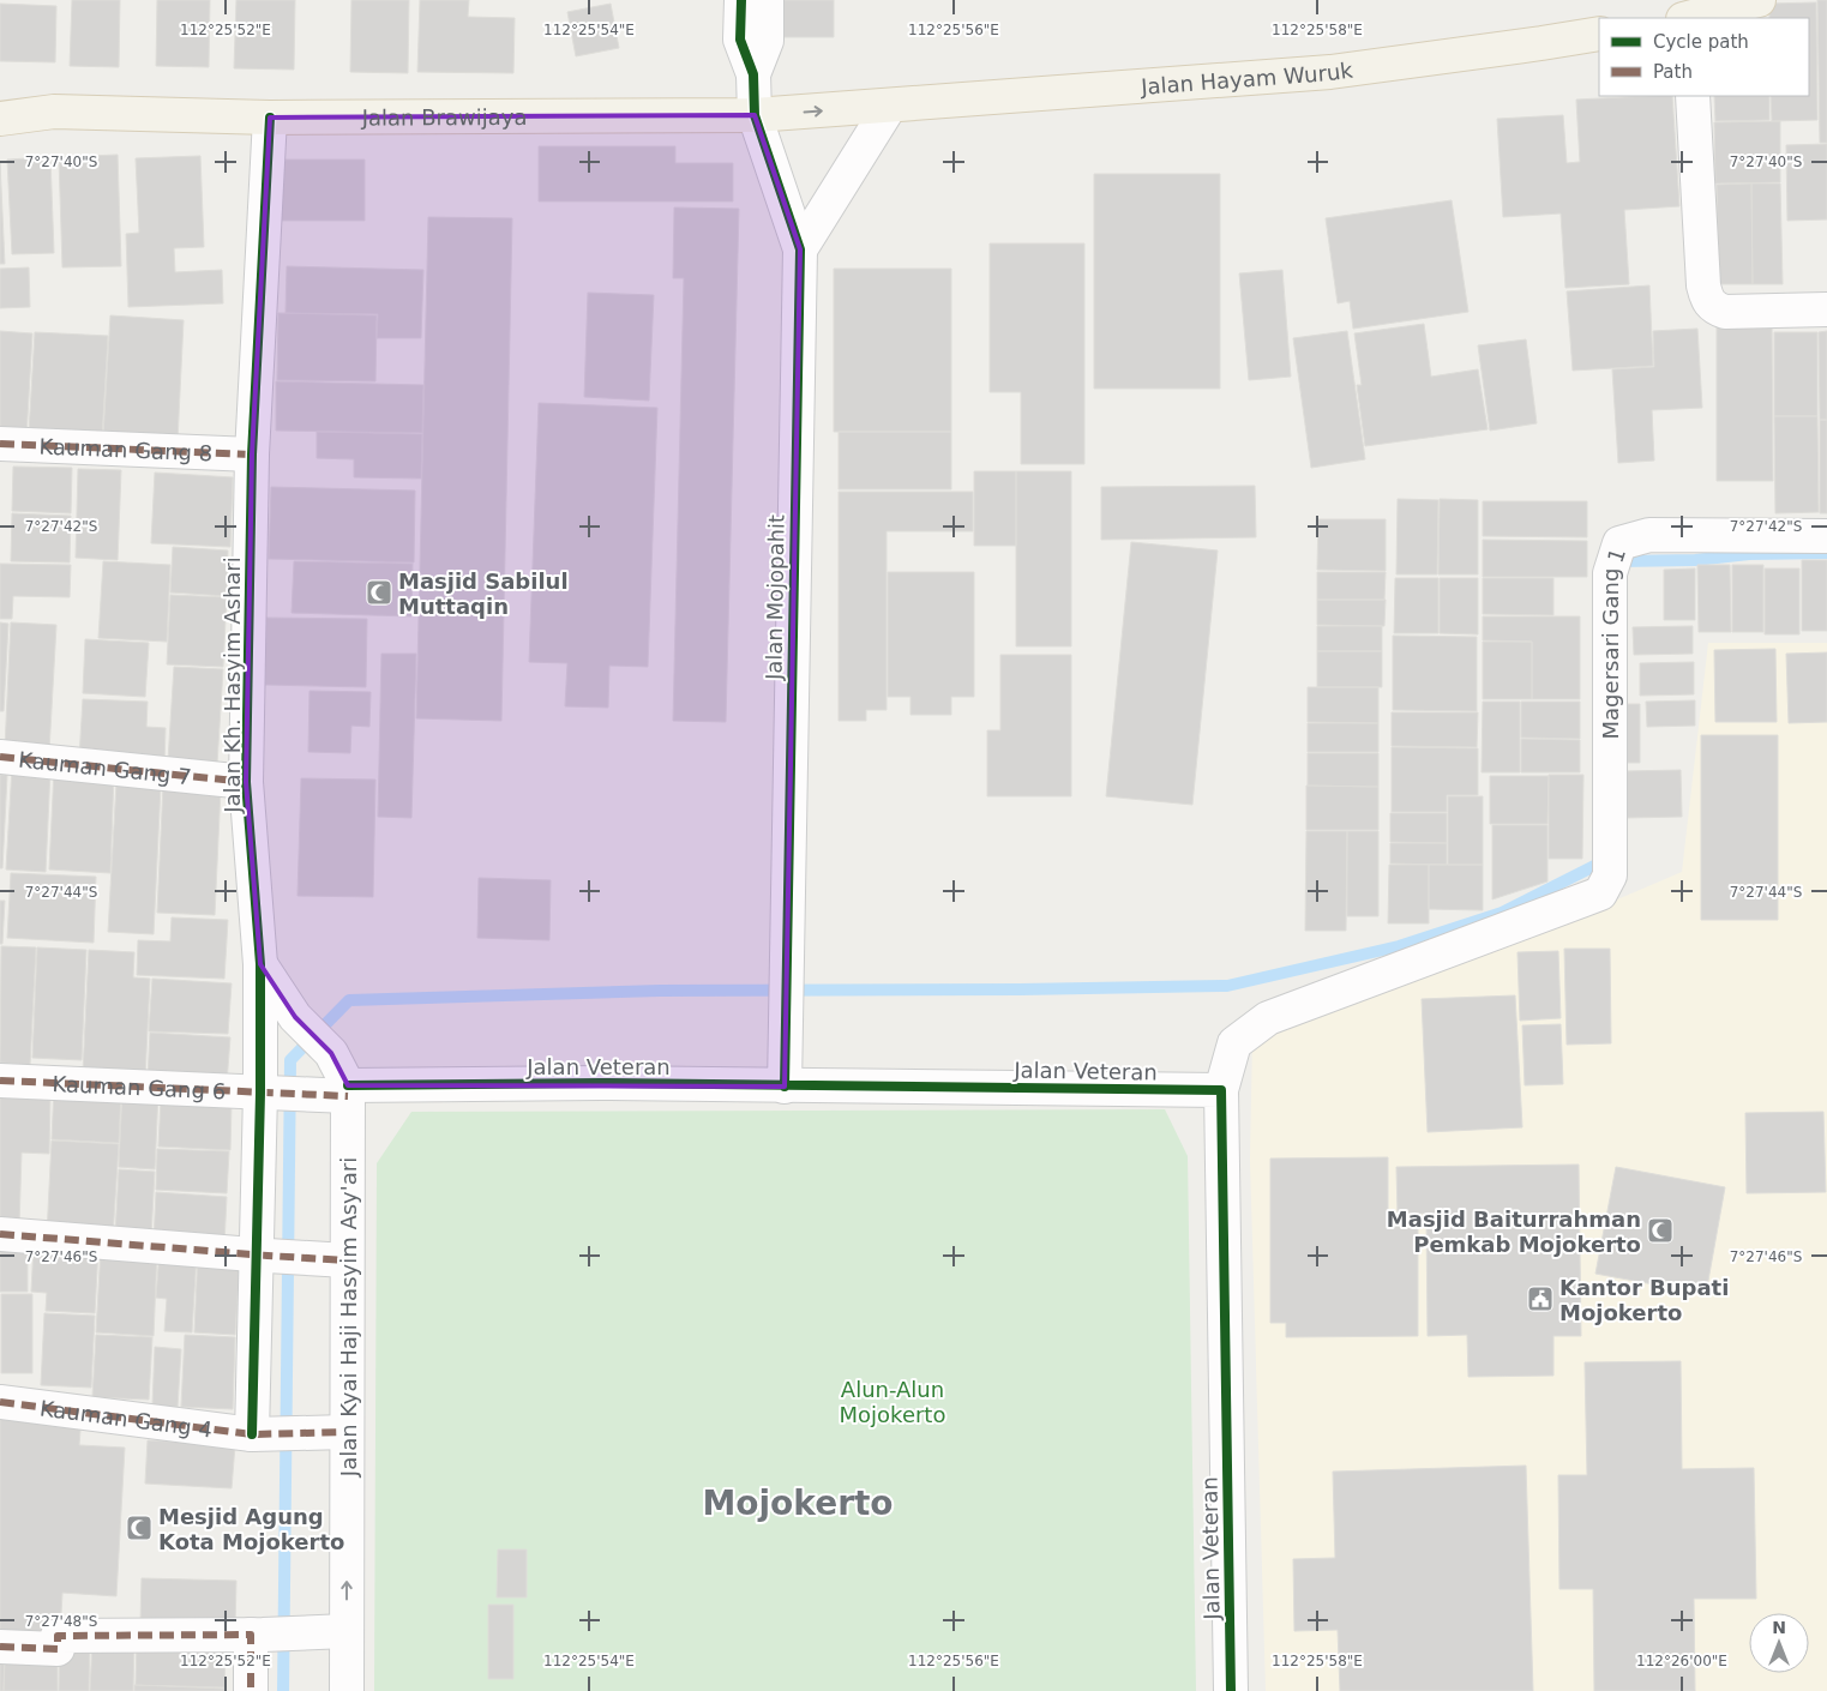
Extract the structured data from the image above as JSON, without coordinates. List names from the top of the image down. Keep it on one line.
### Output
{"streets":{"main road":["Jalan Hayam Wuruk","Jalan Brawijaya"],"street":["Kauman Gang 8","Jalan Mojopahit","Magersari Gang 1","Jalan Kh. Hasyim Ashari","Kauman Gang 7","Jalan Veteran","Kauman Gang 6","Jalan Kyai Haji Hasyim Asy'ari","Kauman Gang 4"]},"crossings":[["Jalan Hayam Wuruk","Jalan Brawijaya"],["Jalan Brawijaya","Jalan Mojopahit"],["Jalan Brawijaya","Jalan Kh. Hasyim Ashari"],["Kauman Gang 8","Jalan Kh. Hasyim Ashari"],["Jalan Mojopahit","Jalan Veteran"],["Magersari Gang 1","Jalan Veteran"],["Jalan Kh. Hasyim Ashari","Kauman Gang 7"],["Jalan Kh. Hasyim Ashari","Kauman Gang 6"],["Jalan Kh. Hasyim Ashari","Kauman Gang 4"],["Jalan Veteran","Kauman Gang 6"],["Jalan Veteran","Jalan Kyai Haji Hasyim Asy'ari"],["Jalan Kyai Haji Hasyim Asy'ari","Kauman Gang 4"]],"districts":["Mojokerto"],"parks":["Alun-Alun Mojokerto"],"places":{"mosque":["Masjid Sabilul Muttaqin","Masjid Baiturrahman Pemkab Mojokerto","Mesjid Agung Kota Mojokerto"],"public building":["Kantor Bupati Mojokerto"]},"legend":["Cycle path","Path"],"north":"top","coordinates":["112°25'52\"E","112°25'54\"E","112°25'56\"E","112°25'58\"E","7°27'40\"S","7°27'42\"S","7°27'44\"S","7°27'46\"S","7°27'48\"S","112°26'00\"E"]}
